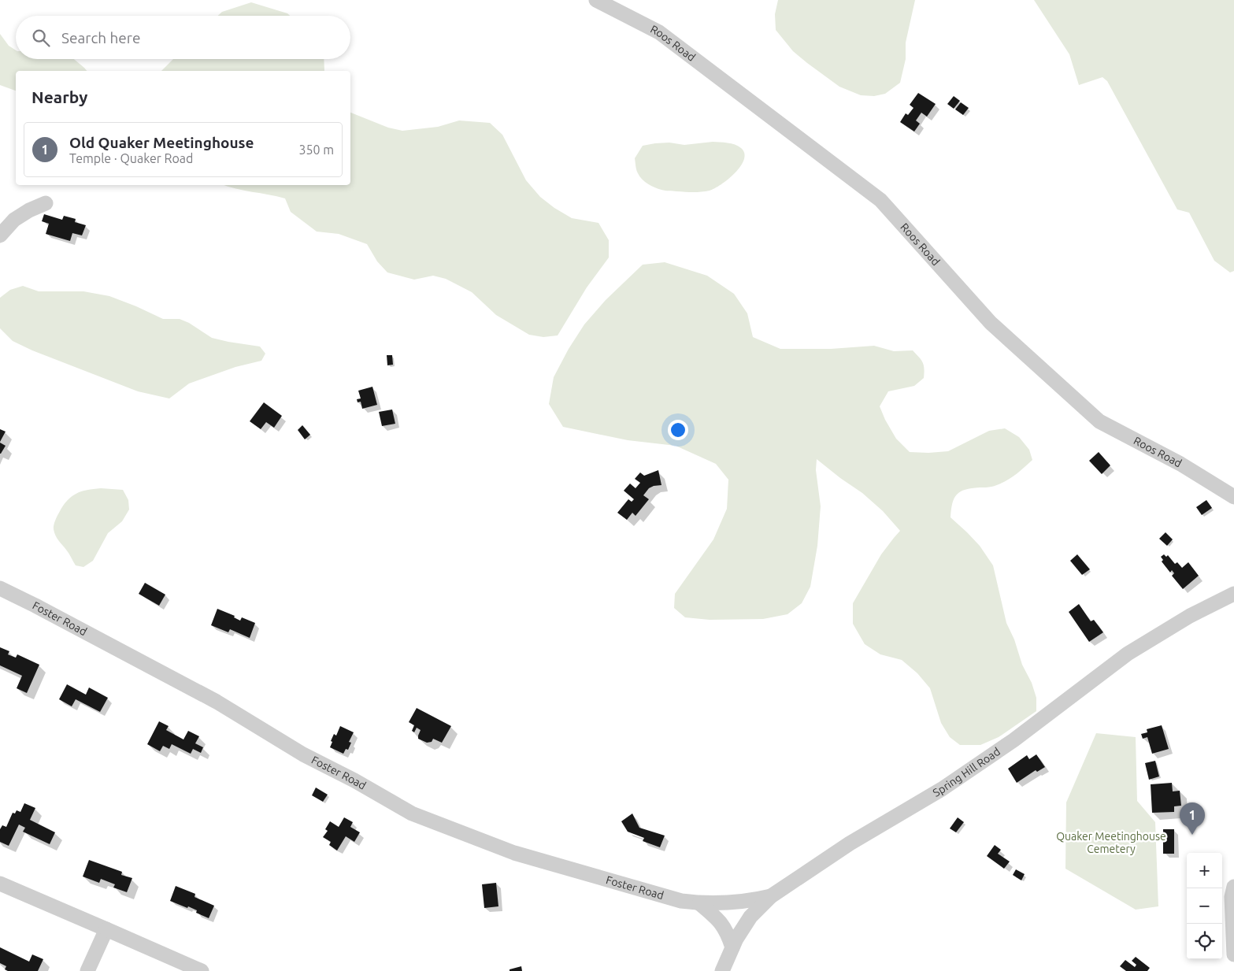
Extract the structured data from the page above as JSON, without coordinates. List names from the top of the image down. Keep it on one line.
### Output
{"streets":{"street":["Roos Road","Foster Road","Spring Hill Road"]},"crossings":[["Foster Road","Spring Hill Road"]],"parks":["Quaker Meetinghouse Cemetery"],"page":{"search":"Search here","heading":"Nearby","list":[{"mark":"1","name":"Old Quaker Meetinghouse","note":"Temple · Quaker Road","value":"350 m"}],"pins":"1","map_buttons":["+","−"]}}
